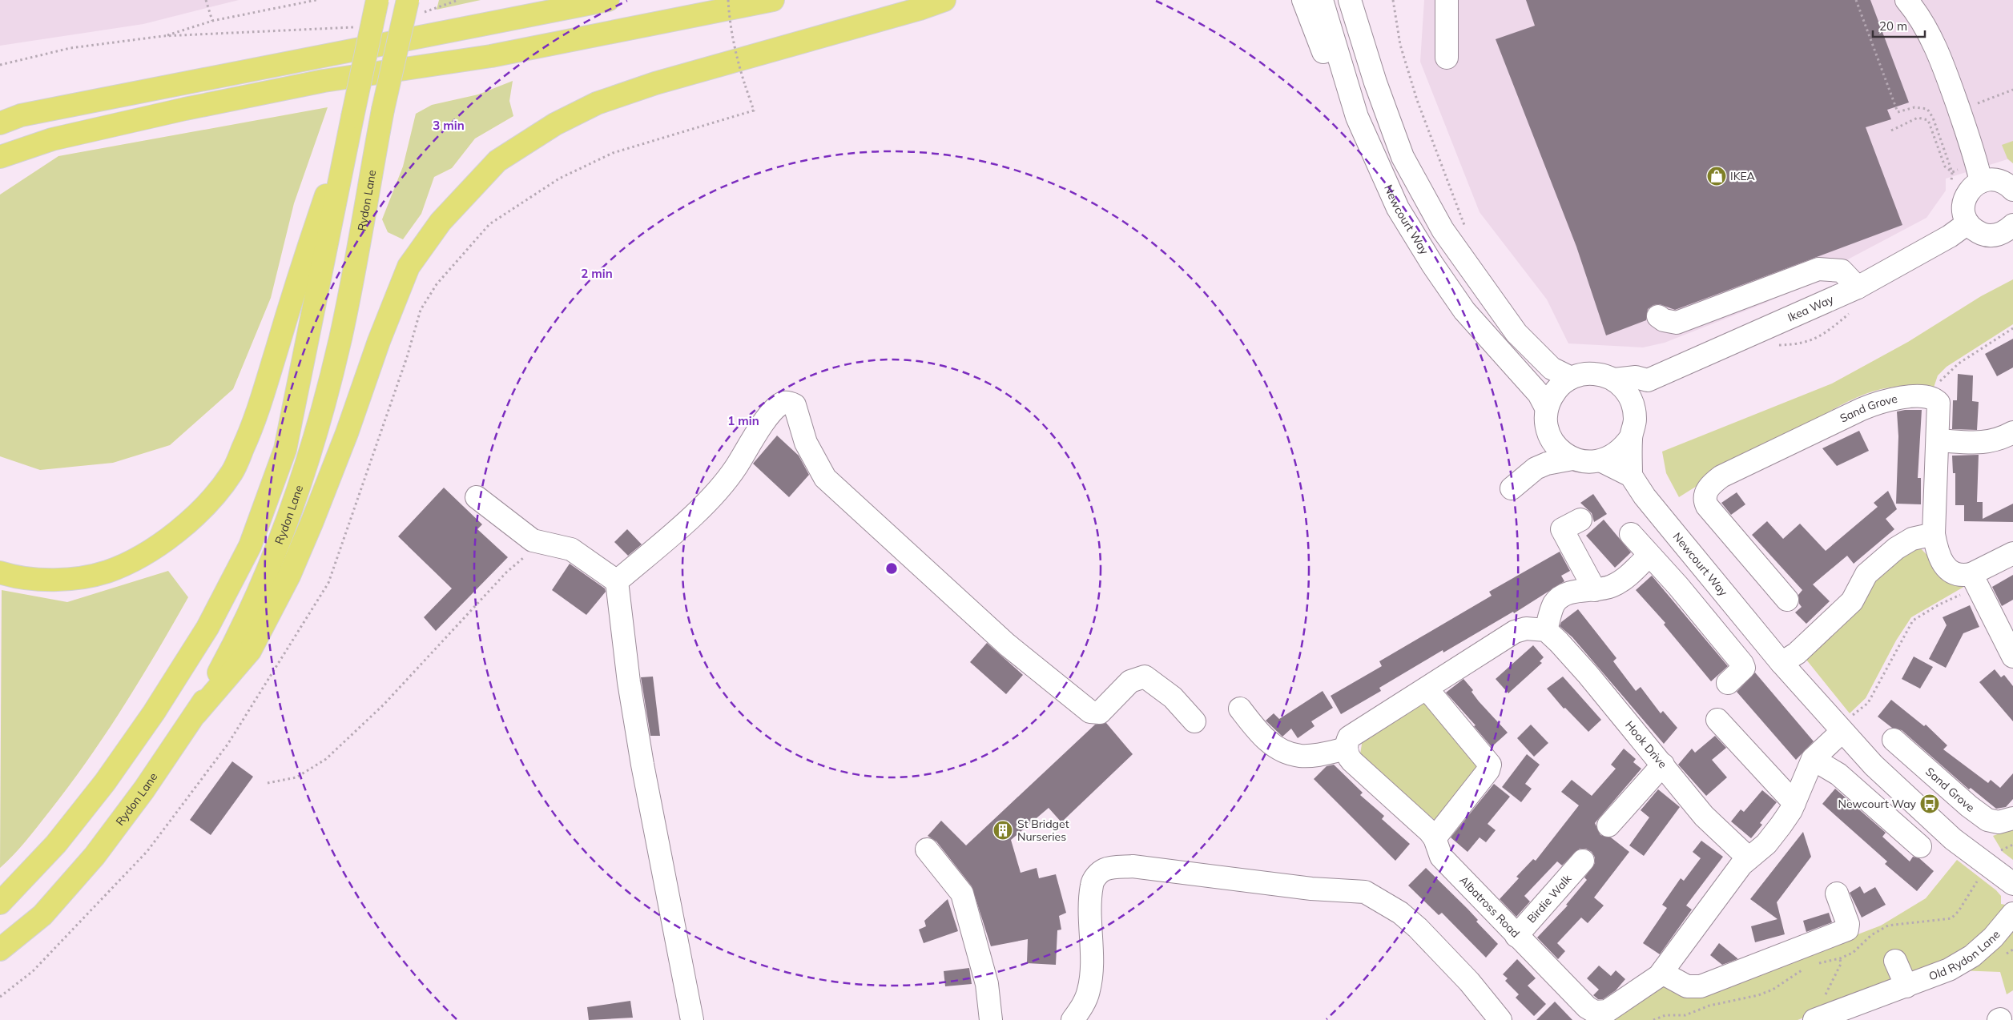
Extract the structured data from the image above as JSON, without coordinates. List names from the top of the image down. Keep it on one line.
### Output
{"streets":{"main road":["Rydon Lane"],"street":["Newcourt Way","Ikea Way","Sand Grove","Hook Drive","Birdie Walk","Albatross Road","Old Rydon Lane"]},"crossings":[["Newcourt Way","Ikea Way"],["Newcourt Way","Albatross Road"],["Hook Drive","Albatross Road"],["Birdie Walk","Albatross Road"]],"places":{"shop":["IKEA"],"bus stop":["Newcourt Way"],"building":["St Bridget Nurseries"]},"scale_bar":"20 m","rings":["3 min","2 min","1 min"]}
